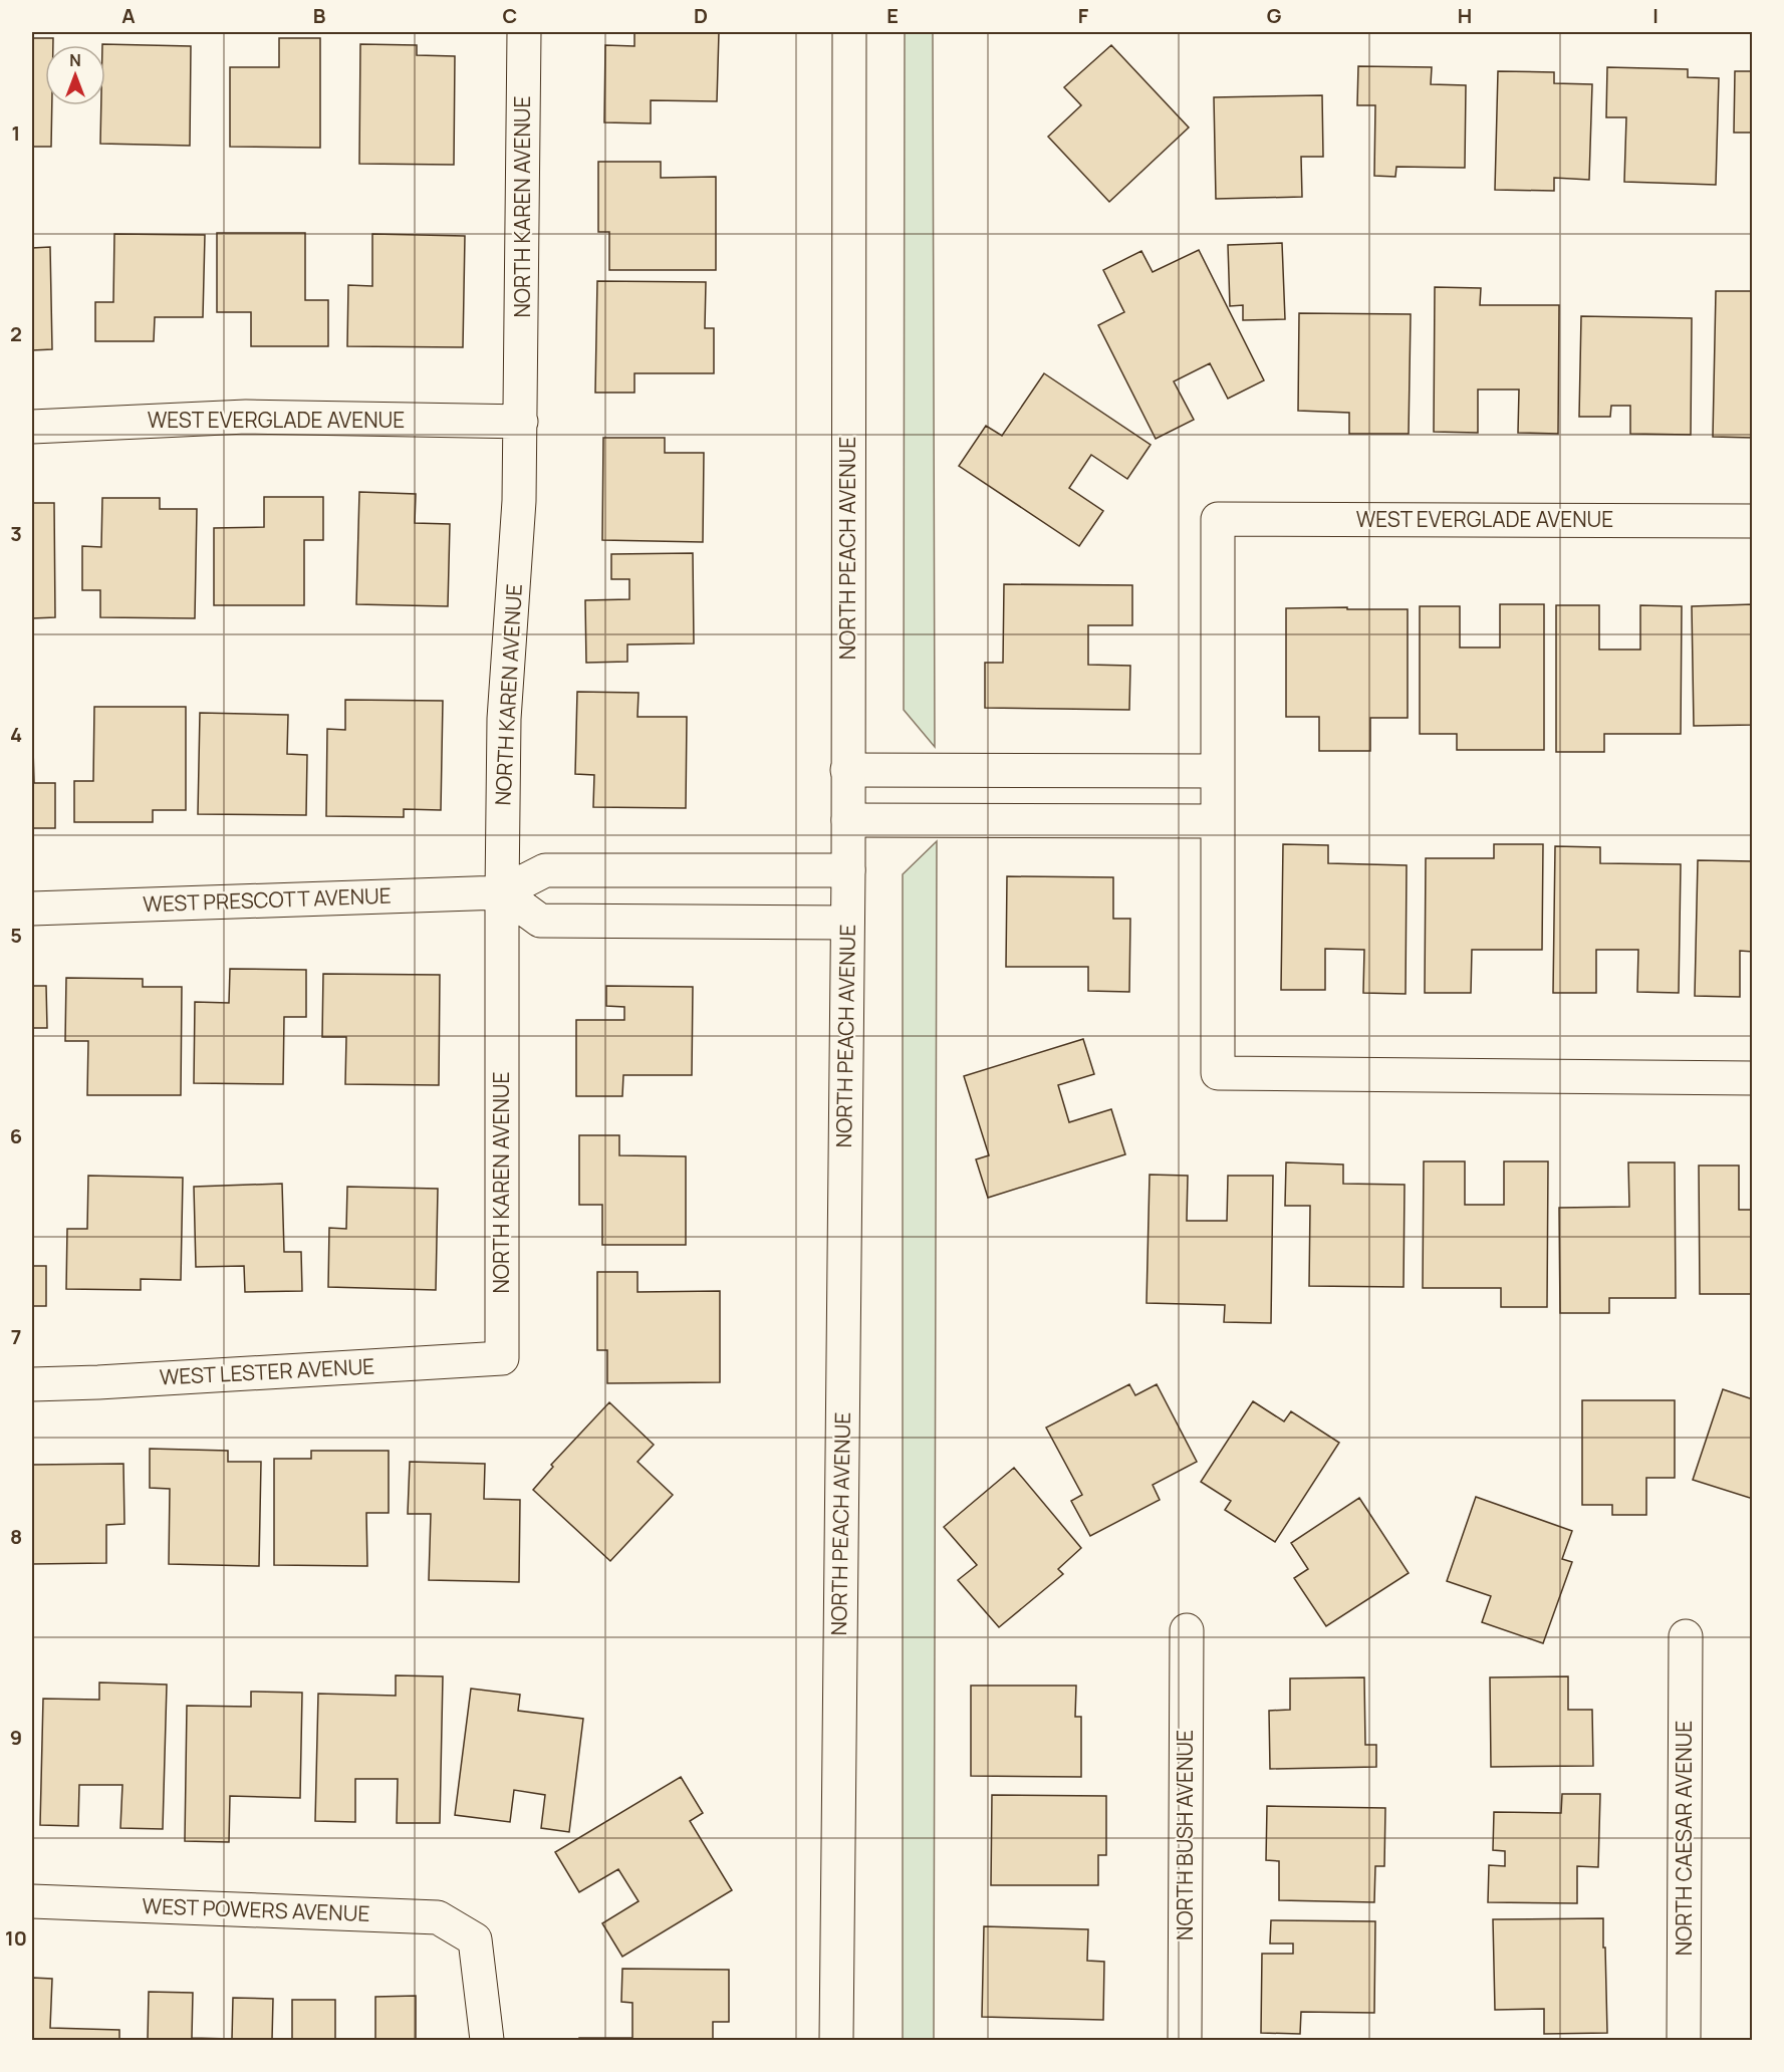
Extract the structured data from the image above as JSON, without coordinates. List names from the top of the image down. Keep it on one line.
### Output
{"streets":{"street":["NORTH KAREN AVENUE","WEST EVERGLADE AVENUE","NORTH PEACH AVENUE","WEST PRESCOTT AVENUE","WEST LESTER AVENUE","NORTH BUSH AVENUE","NORTH CAESAR AVENUE","WEST POWERS AVENUE"]},"crossings":[["NORTH KAREN AVENUE","WEST EVERGLADE AVENUE"],["NORTH KAREN AVENUE","WEST PRESCOTT AVENUE"],["NORTH KAREN AVENUE","WEST LESTER AVENUE"],["NORTH PEACH AVENUE","WEST PRESCOTT AVENUE"]],"north":"top","grid":{"columns":["A","B","C","D","E","F","G","H","I"],"rows":["1","2","3","4","5","6","7","8","9","10"]}}
